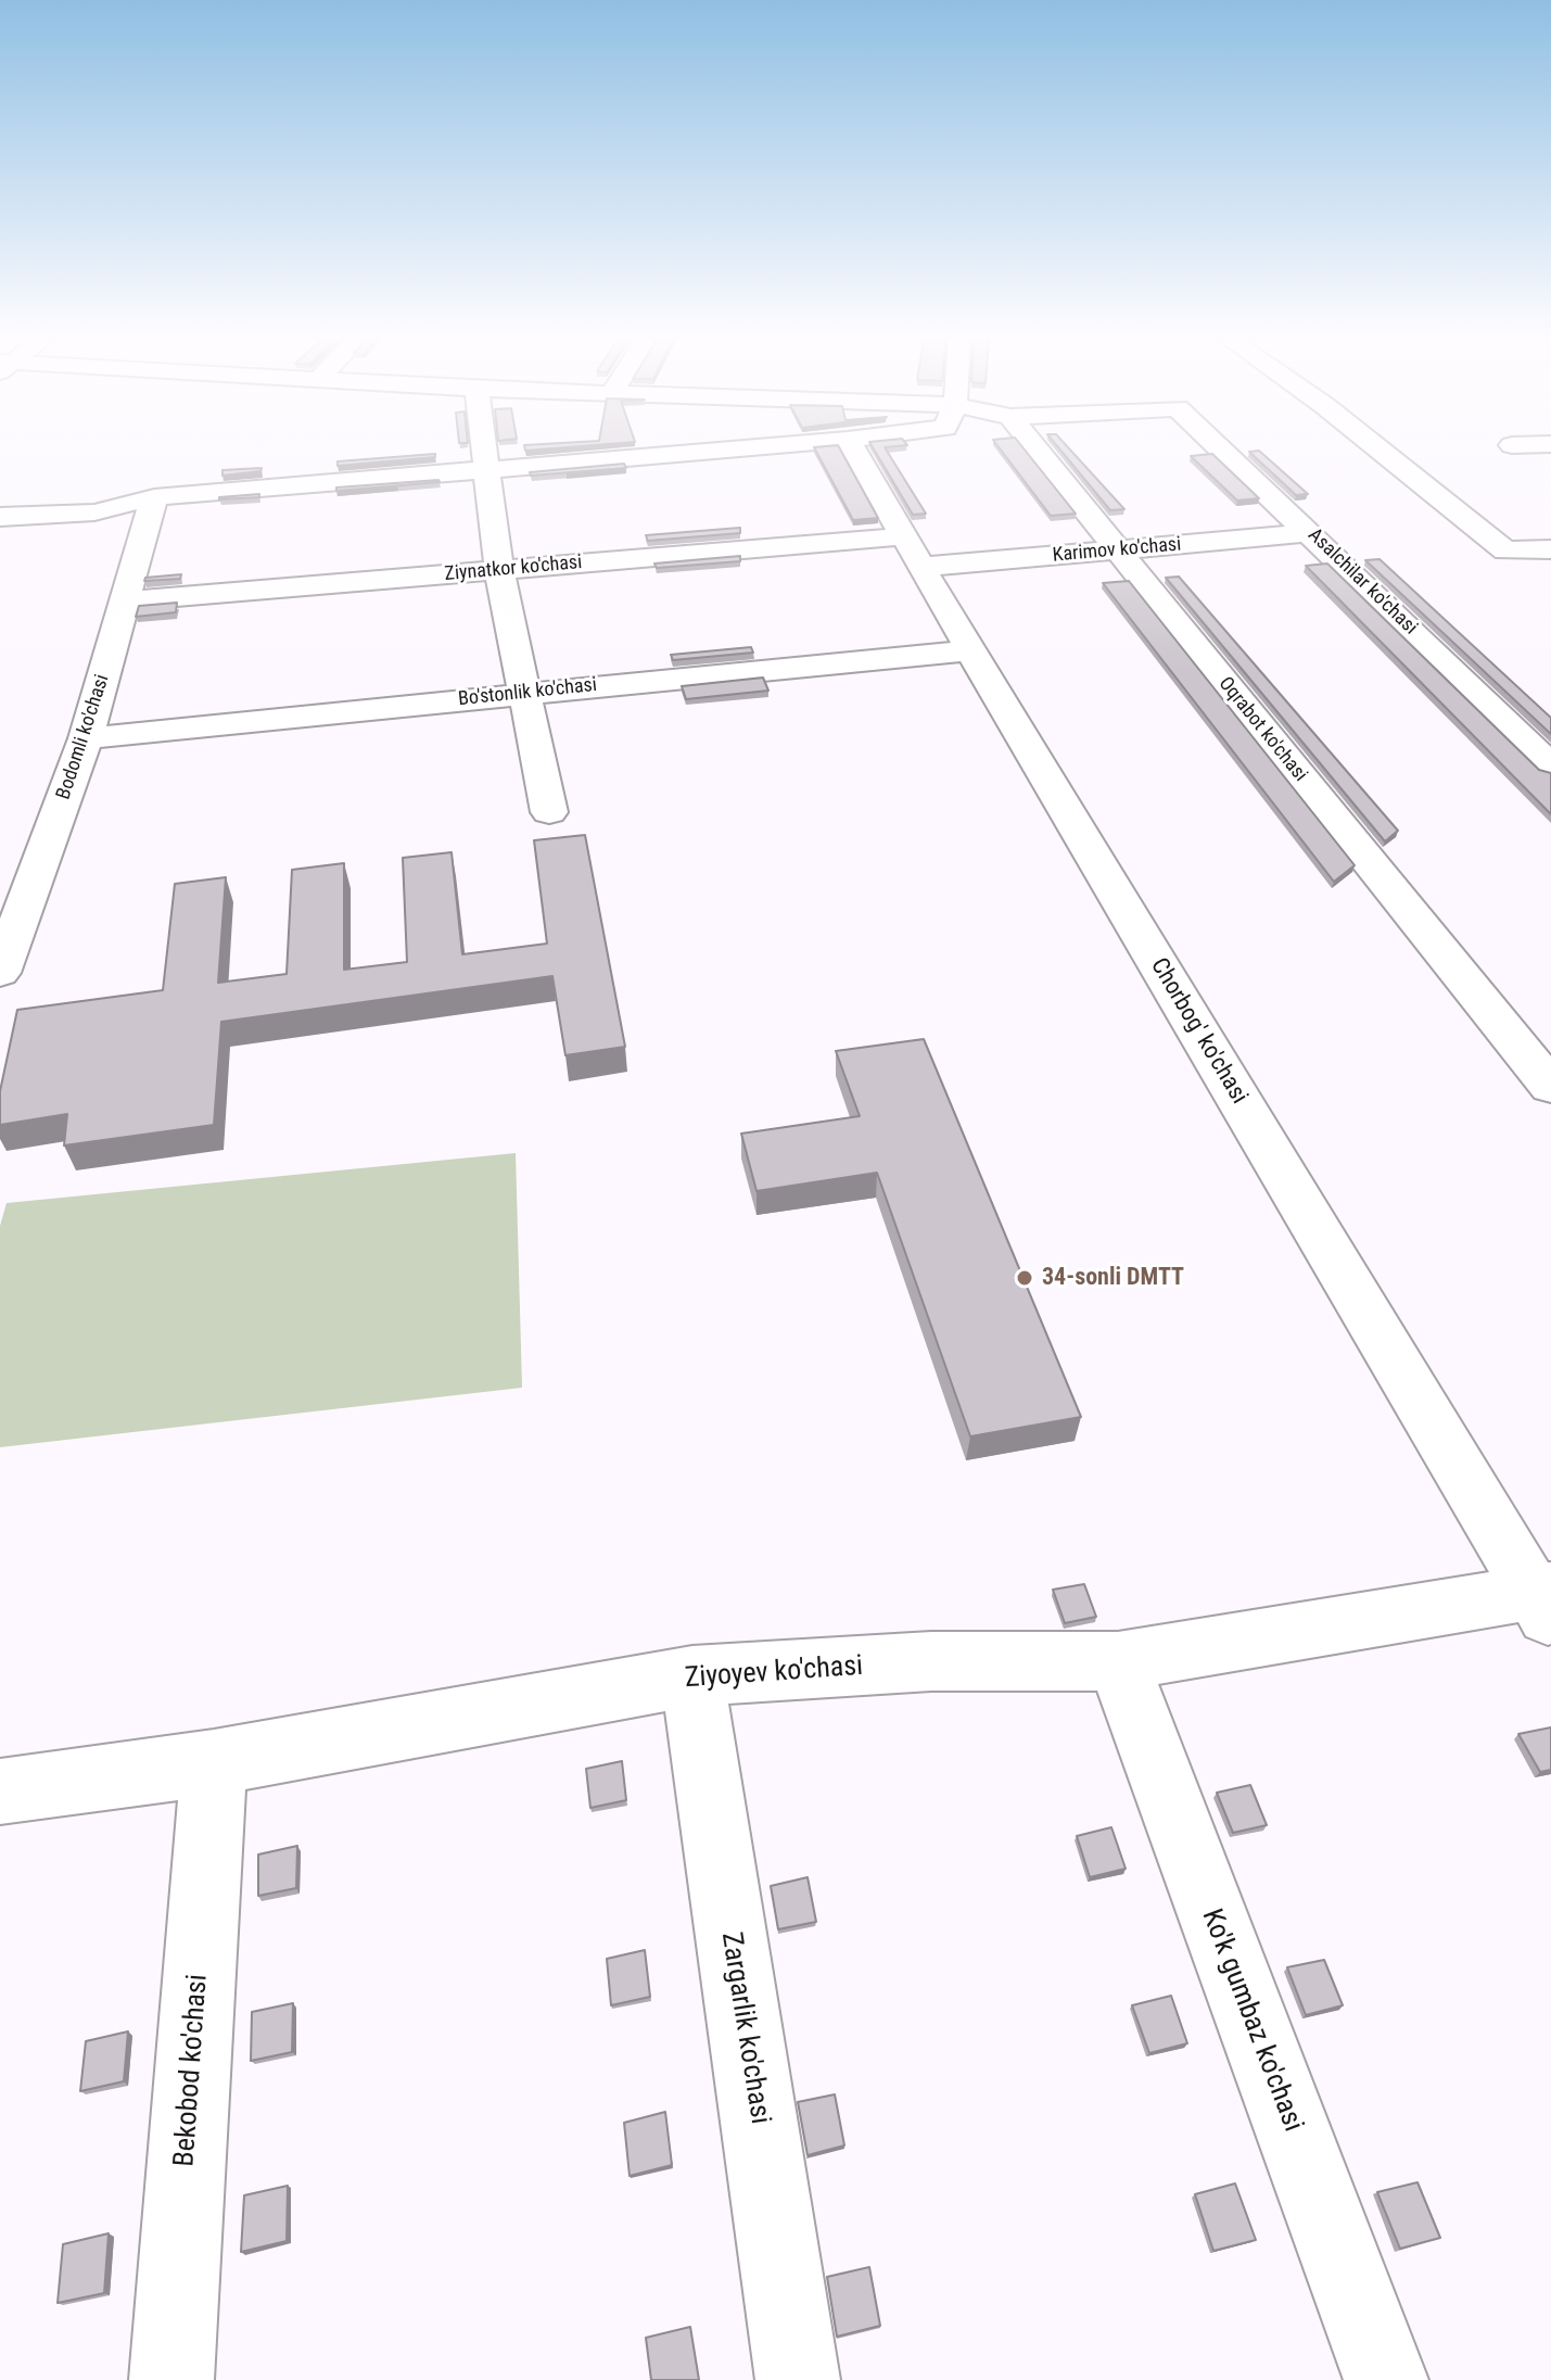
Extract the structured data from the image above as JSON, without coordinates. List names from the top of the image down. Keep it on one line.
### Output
{"streets":{"street":["Karimov ko'chasi","Ziynatkor ko'chasi","Asalchilar ko'chasi","Bo'stonlik ko'chasi","Oqrabot ko'chasi","Bodomli ko'chasi","Chorbog' ko'chasi","Ziyoyev ko'chasi","Ko'k gumbaz ko'chasi","Zargarlik ko'chasi","Bekobod ko'chasi"]},"crossings":[["Karimov ko'chasi","Ziynatkor ko'chasi"],["Karimov ko'chasi","Asalchilar ko'chasi"],["Karimov ko'chasi","Oqrabot ko'chasi"],["Karimov ko'chasi","Chorbog' ko'chasi"],["Ziynatkor ko'chasi","Bodomli ko'chasi"],["Ziynatkor ko'chasi","Chorbog' ko'chasi"],["Bo'stonlik ko'chasi","Bodomli ko'chasi"],["Bo'stonlik ko'chasi","Chorbog' ko'chasi"],["Chorbog' ko'chasi","Ziyoyev ko'chasi"],["Ziyoyev ko'chasi","Ko'k gumbaz ko'chasi"],["Ziyoyev ko'chasi","Zargarlik ko'chasi"],["Ziyoyev ko'chasi","Bekobod ko'chasi"]],"places":["34-sonli DMTT"]}
